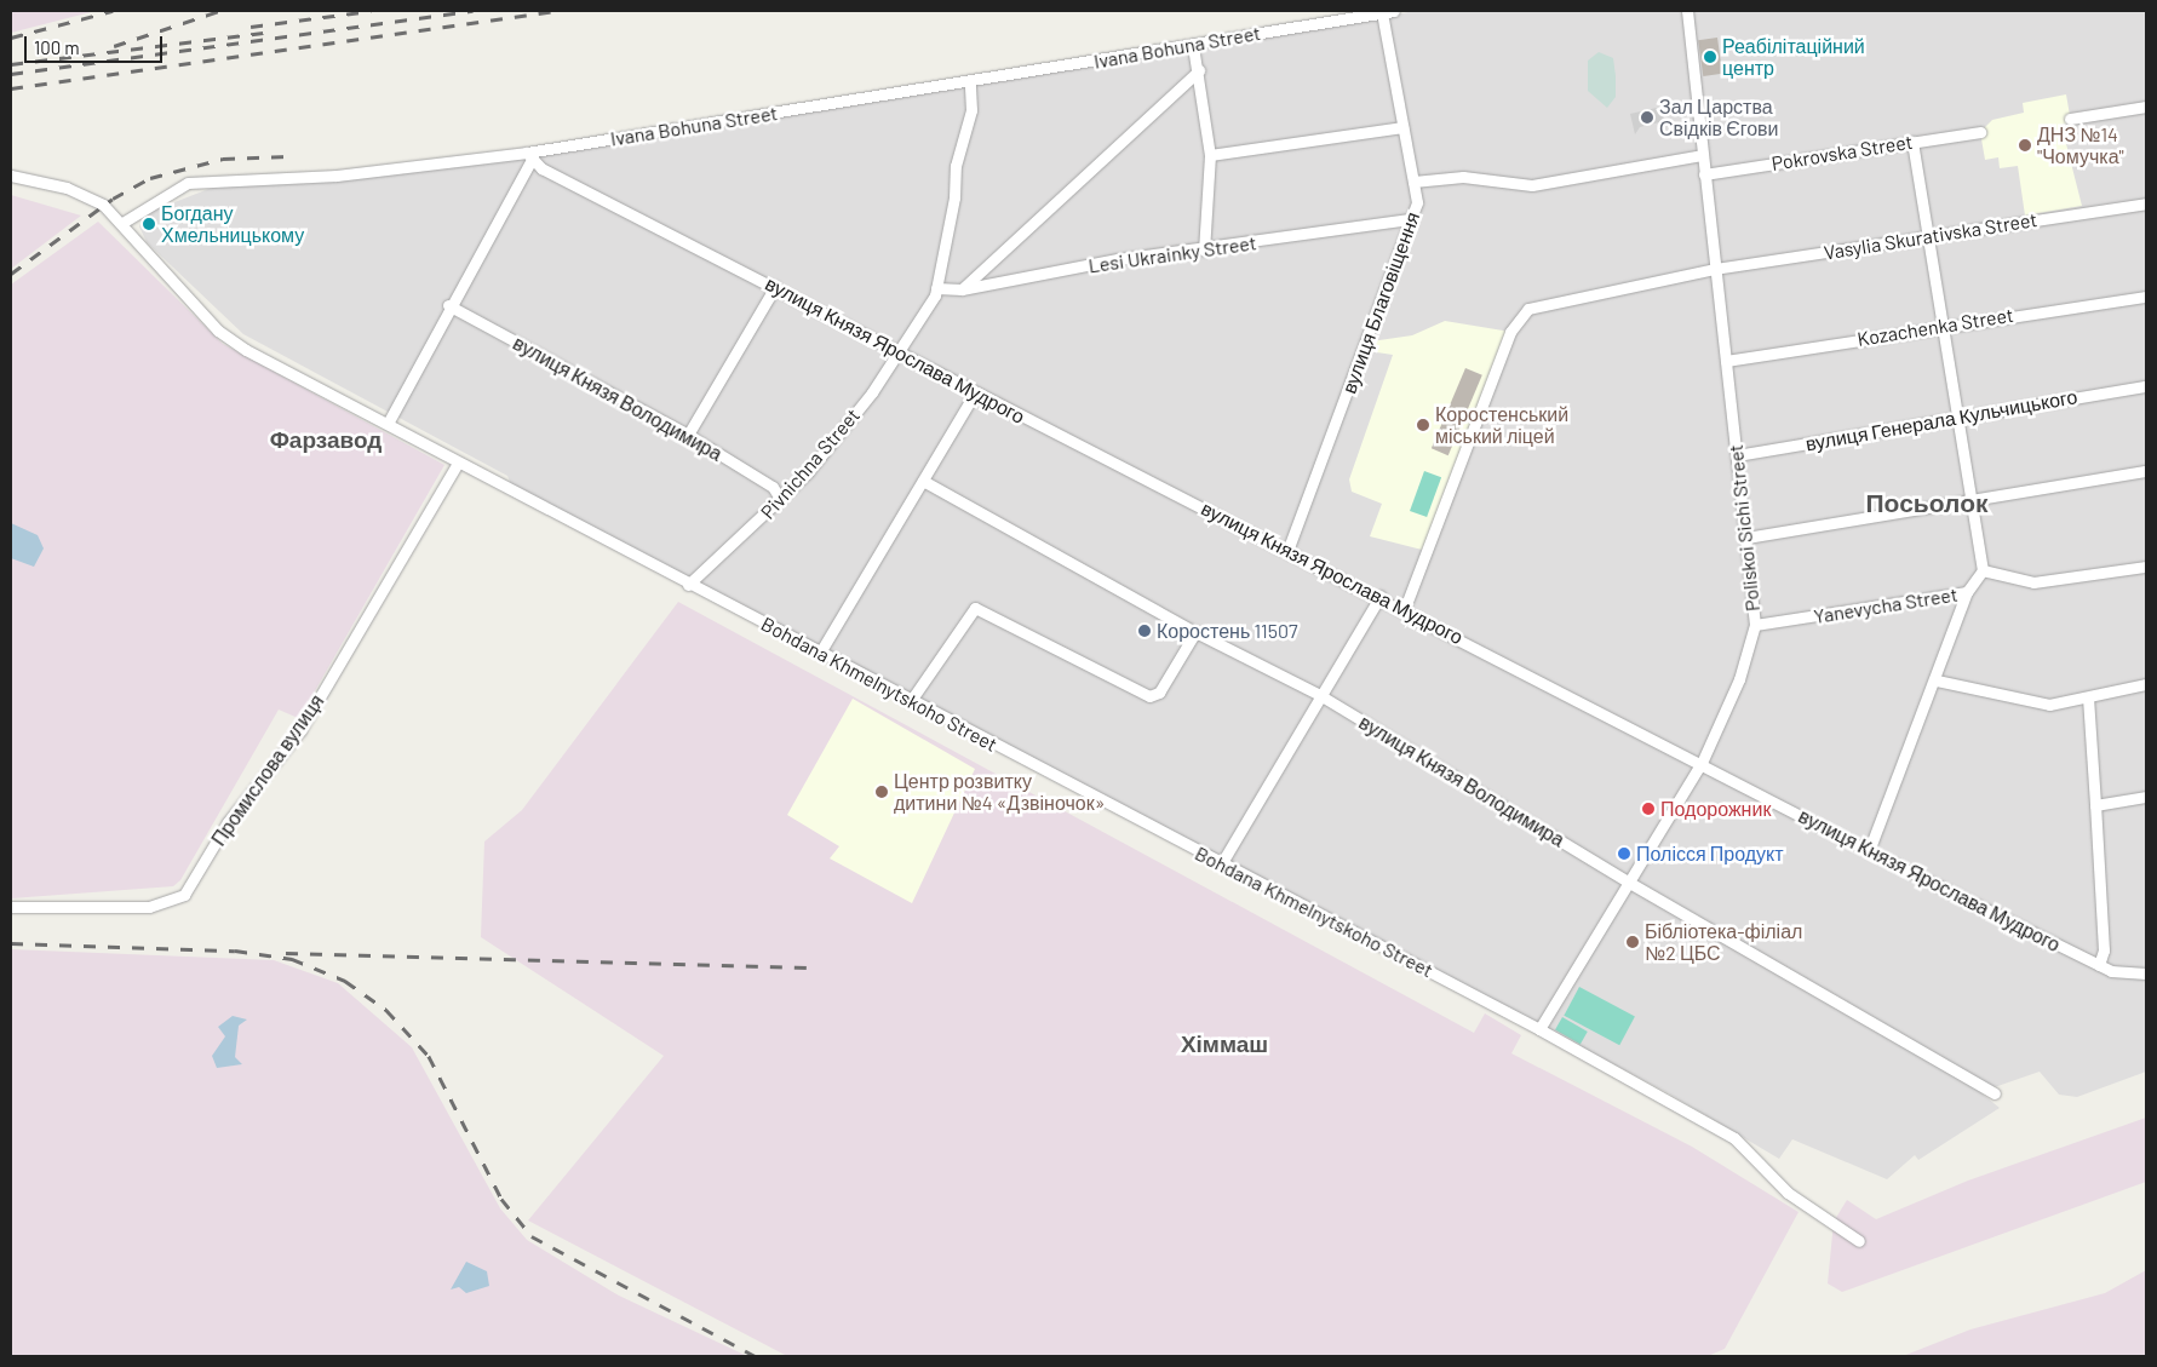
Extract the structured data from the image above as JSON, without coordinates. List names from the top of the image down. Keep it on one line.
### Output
{"streets":{"street":["Ivana Bohuna Street","Pokrovska Street","Vasylia Skurativska Street","Lesi Ukrainky Street","вулиця Благовіщення","Kozachenka Street","вулиця Князя Ярослава Мудрого","вулиця Князя Володимира","вулиця Генерала Кульчицького","Pivnichna Street","Poliskoi Sichi Street","Yanevycha Street","Bohdana Khmelnytskoho Street","Промислова вулиця"]},"crossings":[["Ivana Bohuna Street","вулиця Благовіщення"],["Ivana Bohuna Street","вулиця Князя Ярослава Мудрого"],["Ivana Bohuna Street","Pivnichna Street"],["Ivana Bohuna Street","Bohdana Khmelnytskoho Street"],["Pokrovska Street","Poliskoi Sichi Street"],["Vasylia Skurativska Street","вулиця Князя Ярослава Мудрого"],["Vasylia Skurativska Street","Poliskoi Sichi Street"],["Lesi Ukrainky Street","вулиця Благовіщення"],["Lesi Ukrainky Street","Pivnichna Street"],["вулиця Благовіщення","вулиця Князя Ярослава Мудрого"],["Kozachenka Street","Poliskoi Sichi Street"],["вулиця Князя Ярослава Мудрого","Pivnichna Street"],["вулиця Князя Ярослава Мудрого","Poliskoi Sichi Street"],["вулиця Князя Володимира","Pivnichna Street"],["вулиця Князя Володимира","Poliskoi Sichi Street"],["вулиця Генерала Кульчицького","Poliskoi Sichi Street"],["Pivnichna Street","Bohdana Khmelnytskoho Street"],["Poliskoi Sichi Street","Yanevycha Street"],["Poliskoi Sichi Street","Bohdana Khmelnytskoho Street"],["Bohdana Khmelnytskoho Street","Промислова вулиця"]],"districts":["Фарзавод","Посьолок","Хіммаш"],"places":["Реабілітаційний центр","Зал Царства Свідків Єгови","ДНЗ №14 \"Чомучка\"","Богдану Хмельницькому","Коростенський міський ліцей","Коростень 11507","Центр розвитку дитини №4 «Дзвіночок»","Подорожник","Полісся Продукт","Бібліотека-філіал №2 ЦБС"],"scale_bar":"100 m"}
